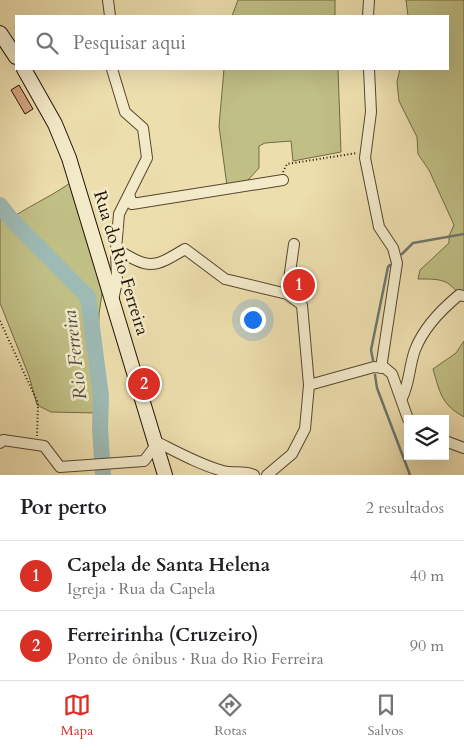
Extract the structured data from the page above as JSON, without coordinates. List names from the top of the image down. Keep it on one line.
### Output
{"streets":{"street":["Rua do Rio Ferreira"]},"water":["Rio Ferreira"],"page":{"search":"Pesquisar aqui","pins":["1","2"],"heading":["Por perto","2 resultados"],"list":[{"mark":"1","name":"Capela de Santa Helena","note":"Igreja · Rua da Capela","value":"40 m"},{"mark":"2","name":"Ferreirinha (Cruzeiro)","note":"Ponto de ônibus · Rua do Rio Ferreira","value":"90 m"}],"nav":["Mapa","Rotas","Salvos"]}}
